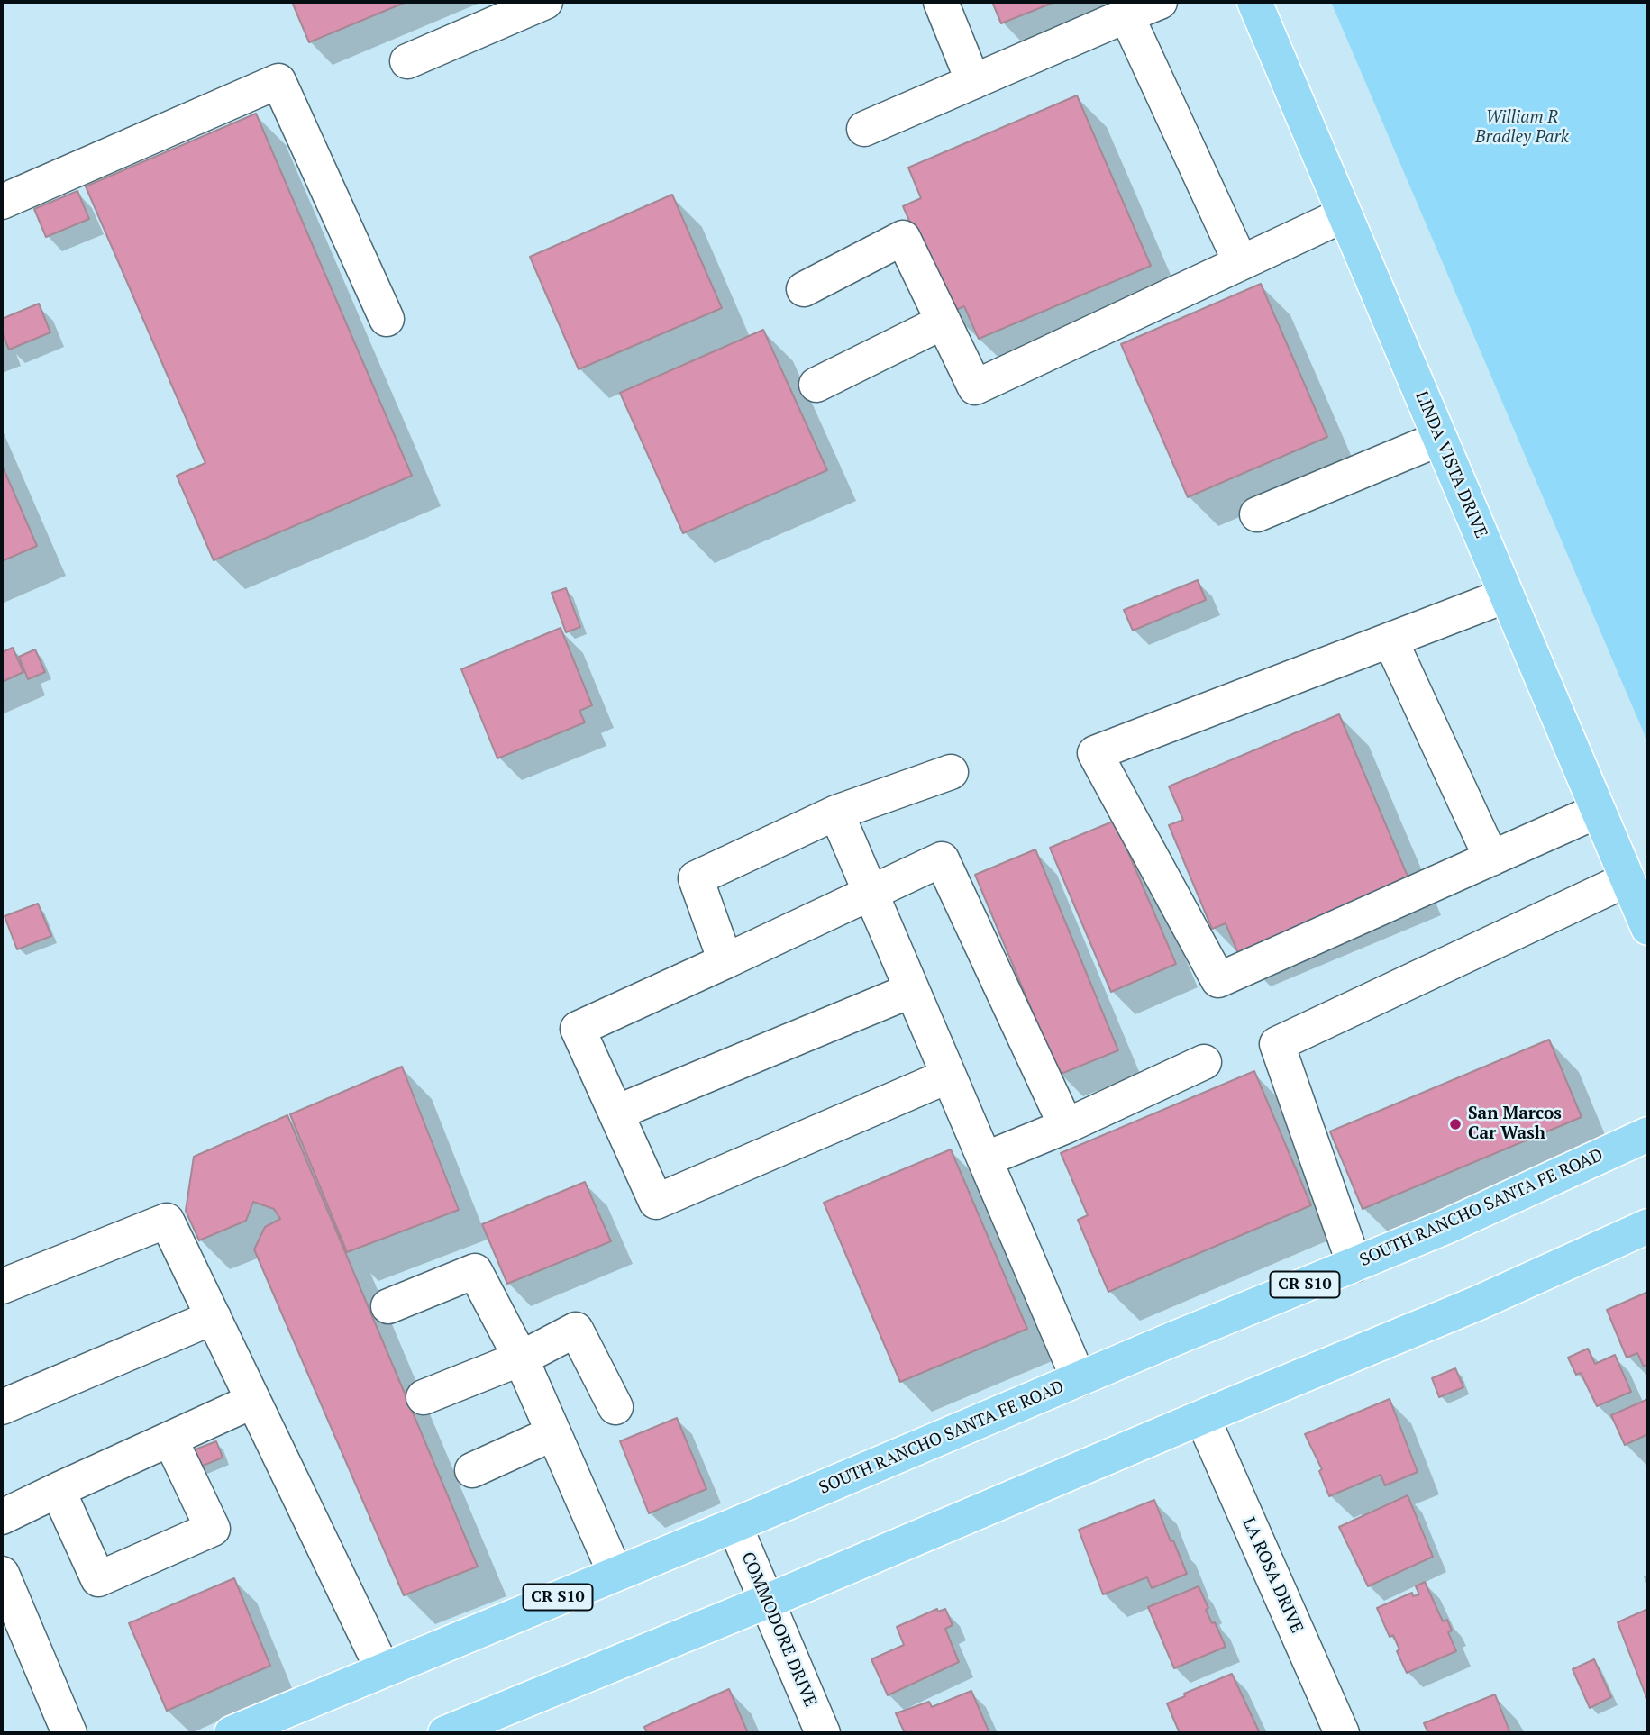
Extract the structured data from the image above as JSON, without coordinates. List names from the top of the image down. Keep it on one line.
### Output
{"streets":{"main road":["LINDA VISTA DRIVE","SOUTH RANCHO SANTA FE ROAD","CR S10"],"street":["LA ROSA DRIVE","COMMODORE DRIVE"]},"crossings":[["SOUTH RANCHO SANTA FE ROAD","COMMODORE DRIVE"]],"parks":["William R Bradley Park"],"places":["San Marcos Car Wash"]}
